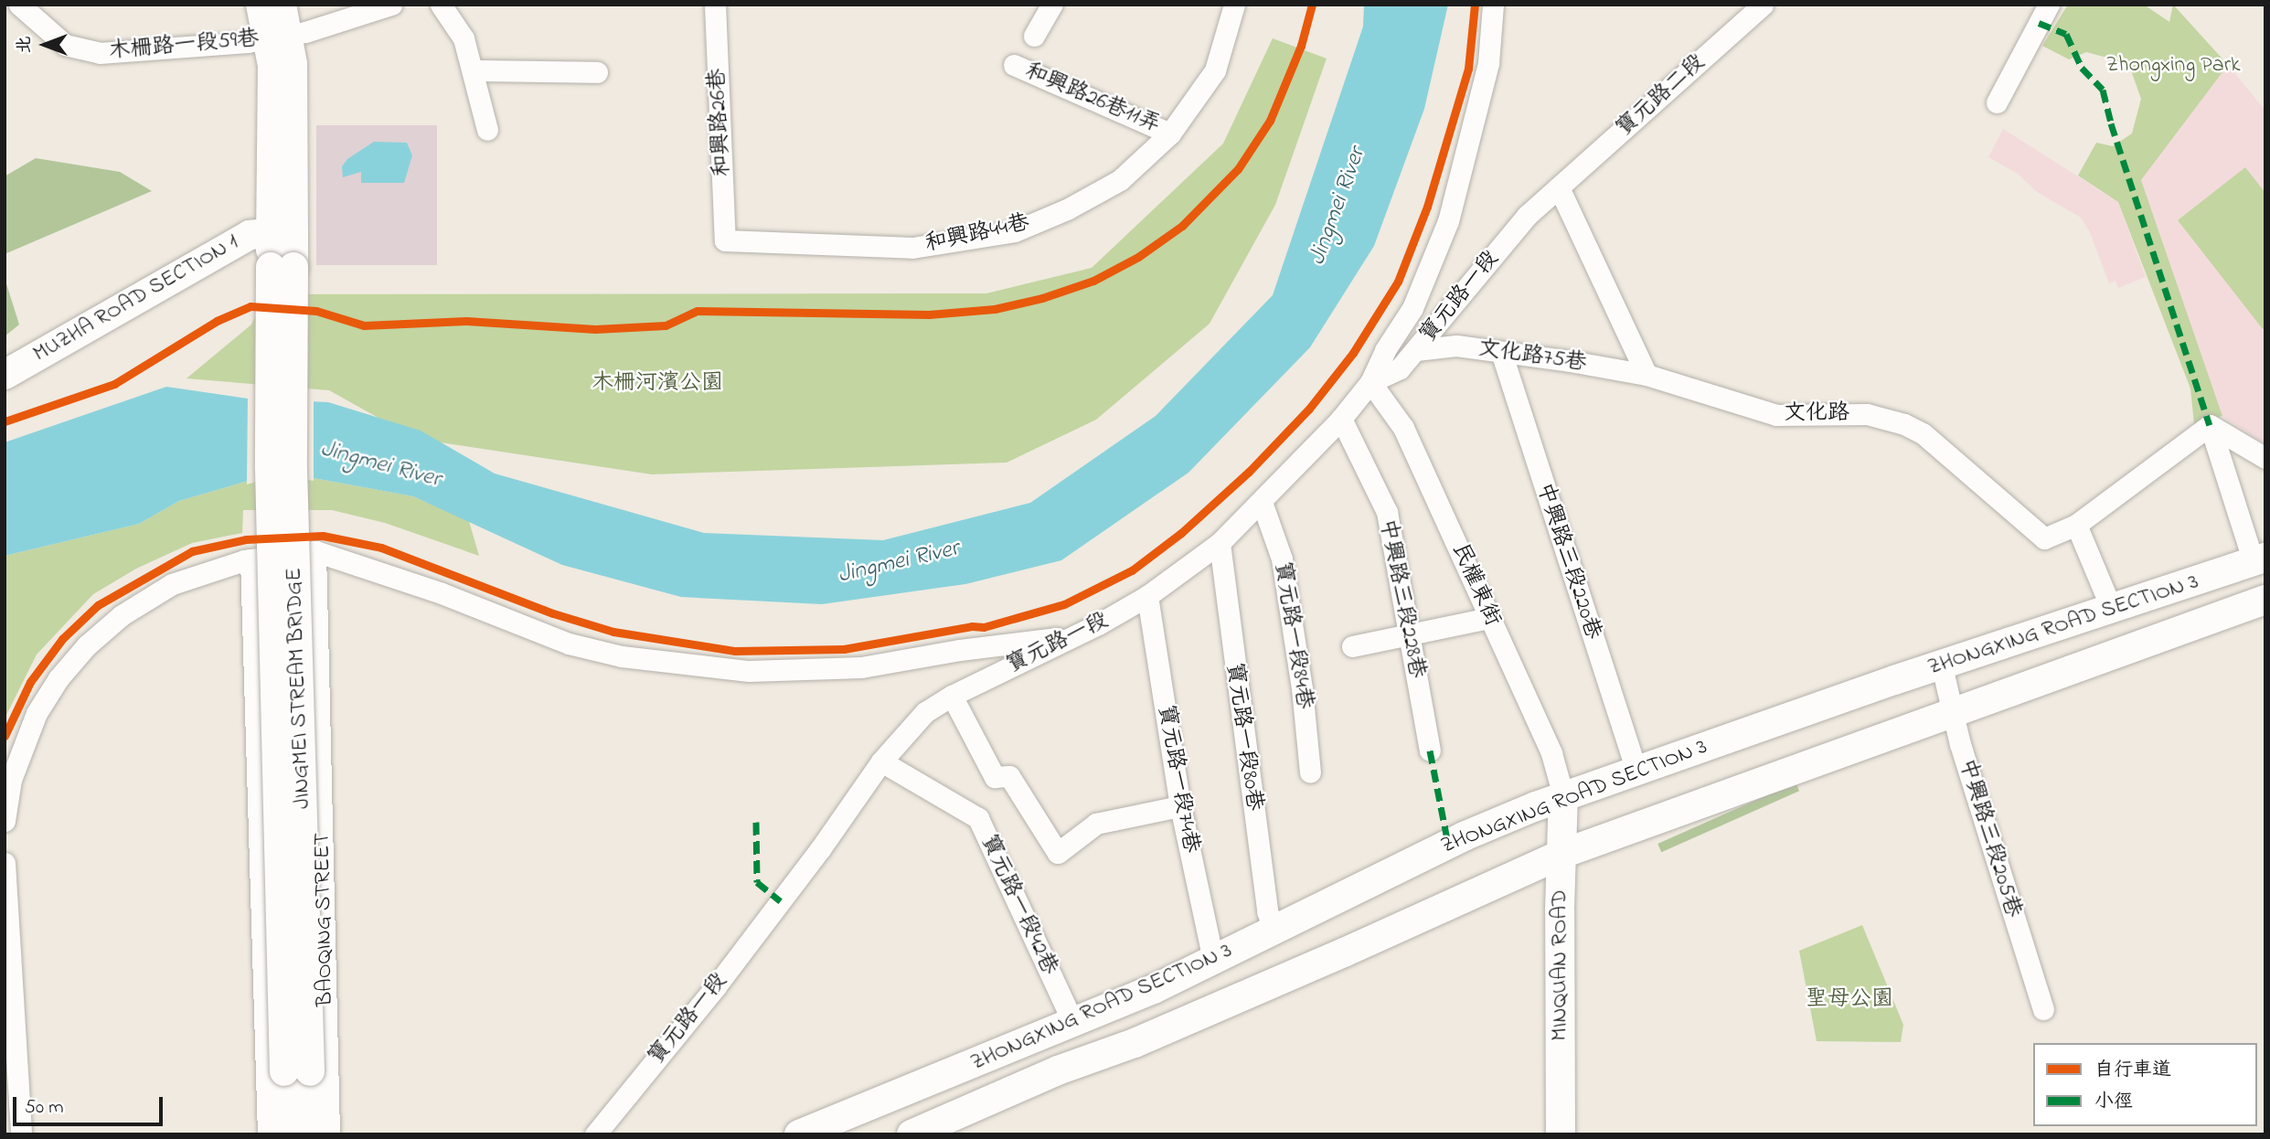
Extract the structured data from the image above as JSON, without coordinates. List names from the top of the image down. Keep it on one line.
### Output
{"streets":{"street":["木柵路一段59巷","寶元路二段","和興路26巷11弄","和興路26巷","和興路44巷","寶元路一段","MUZHA ROAD SECTION 1","文化路75巷","文化路","中興路三段220巷","民權東街","中興路三段228巷","ZHONGXING ROAD SECTION 3","寶元路一段84巷","JINGMEI STREAM BRIDGE","寶元路一段80巷","寶元路一段74巷","中興路三段205巷","寶元路一段42巷","BAOQING STREET","MINQUAN ROAD"]},"crossings":[["寶元路二段","寶元路一段"],["和興路26巷11弄","和興路44巷"],["和興路26巷","和興路44巷"],["寶元路一段","文化路75巷"],["寶元路一段","民權東街"],["寶元路一段","中興路三段228巷"],["寶元路一段","寶元路一段84巷"],["寶元路一段","寶元路一段80巷"],["寶元路一段","寶元路一段74巷"],["寶元路一段","寶元路一段42巷"],["MUZHA ROAD SECTION 1","JINGMEI STREAM BRIDGE"],["文化路75巷","文化路"],["文化路75巷","中興路三段220巷"],["中興路三段220巷","ZHONGXING ROAD SECTION 3"],["民權東街","ZHONGXING ROAD SECTION 3"],["民權東街","MINQUAN ROAD"],["ZHONGXING ROAD SECTION 3","寶元路一段80巷"],["ZHONGXING ROAD SECTION 3","寶元路一段74巷"],["ZHONGXING ROAD SECTION 3","中興路三段205巷"],["ZHONGXING ROAD SECTION 3","寶元路一段42巷"],["ZHONGXING ROAD SECTION 3","MINQUAN ROAD"]],"water":["Jingmei River"],"parks":["Zhongxing Park","木柵河濱公園","聖母公園"],"legend":["自行車道","小徑"],"scale_bar":"50 m","north":"left"}
